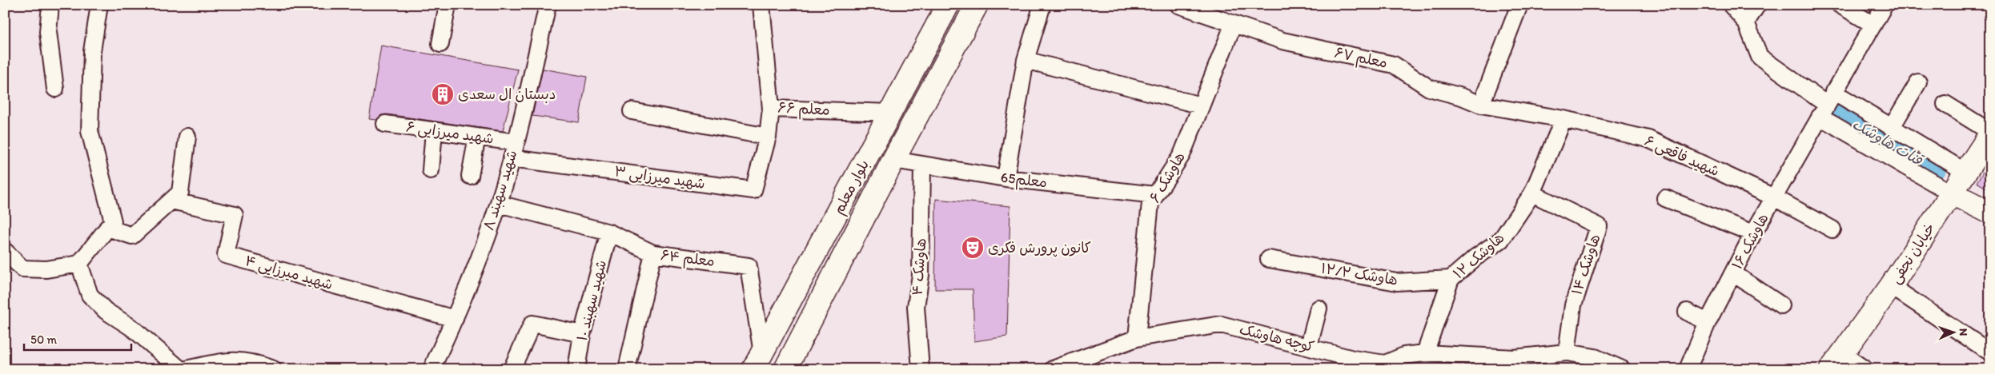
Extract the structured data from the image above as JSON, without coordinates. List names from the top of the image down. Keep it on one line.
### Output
{"streets":{"main road":["بلوار معلم","خیابان نجفی"],"street":["معلم ۶۷","معلم ۶۶","شهید میرزایی ۶","شهید فاقعی ۶","شهید میرزایی ۳","هاوشک ۶","معلم65","شهید سهبند ۸","هاوشک ۱۶","هاوشک ۱۲","معلم ۶۴","هاوشک ۱۴","هاوشک ۴","شهید میرزایی ۴","هاوشک ۱۲/۲","شهید سهبند ۱۰","کوچه هاوشک"]},"crossings":[["معلم ۶۷","شهید فاقعی ۶"],["معلم ۶۷","هاوشک ۶"],["معلم ۶۷","هاوشک ۱۲"],["معلم ۶۶","بلوار معلم"],["شهید میرزایی ۶","شهید سهبند ۸"],["شهید فاقعی ۶","هاوشک ۱۶"],["شهید فاقعی ۶","هاوشک ۱۲"],["شهید میرزایی ۳","شهید سهبند ۸"],["هاوشک ۶","معلم65"],["هاوشک ۶","کوچه هاوشک"],["معلم65","بلوار معلم"],["معلم65","هاوشک ۴"],["بلوار معلم","معلم ۶۴"],["شهید سهبند ۸","معلم ۶۴"],["شهید سهبند ۸","شهید میرزایی ۴"],["هاوشک ۱۲","هاوشک ۱۴"],["هاوشک ۱۲","هاوشک ۱۲/۲"],["هاوشک ۱۲","کوچه هاوشک"],["معلم ۶۴","شهید سهبند ۱۰"],["هاوشک ۱۴","کوچه هاوشک"]],"water":["قنات هاوشک"],"places":{"building":["دبستان ال سعدی"],"theatre":["کانون پرورش فکری"]},"scale_bar":"50 m","north":"right"}
